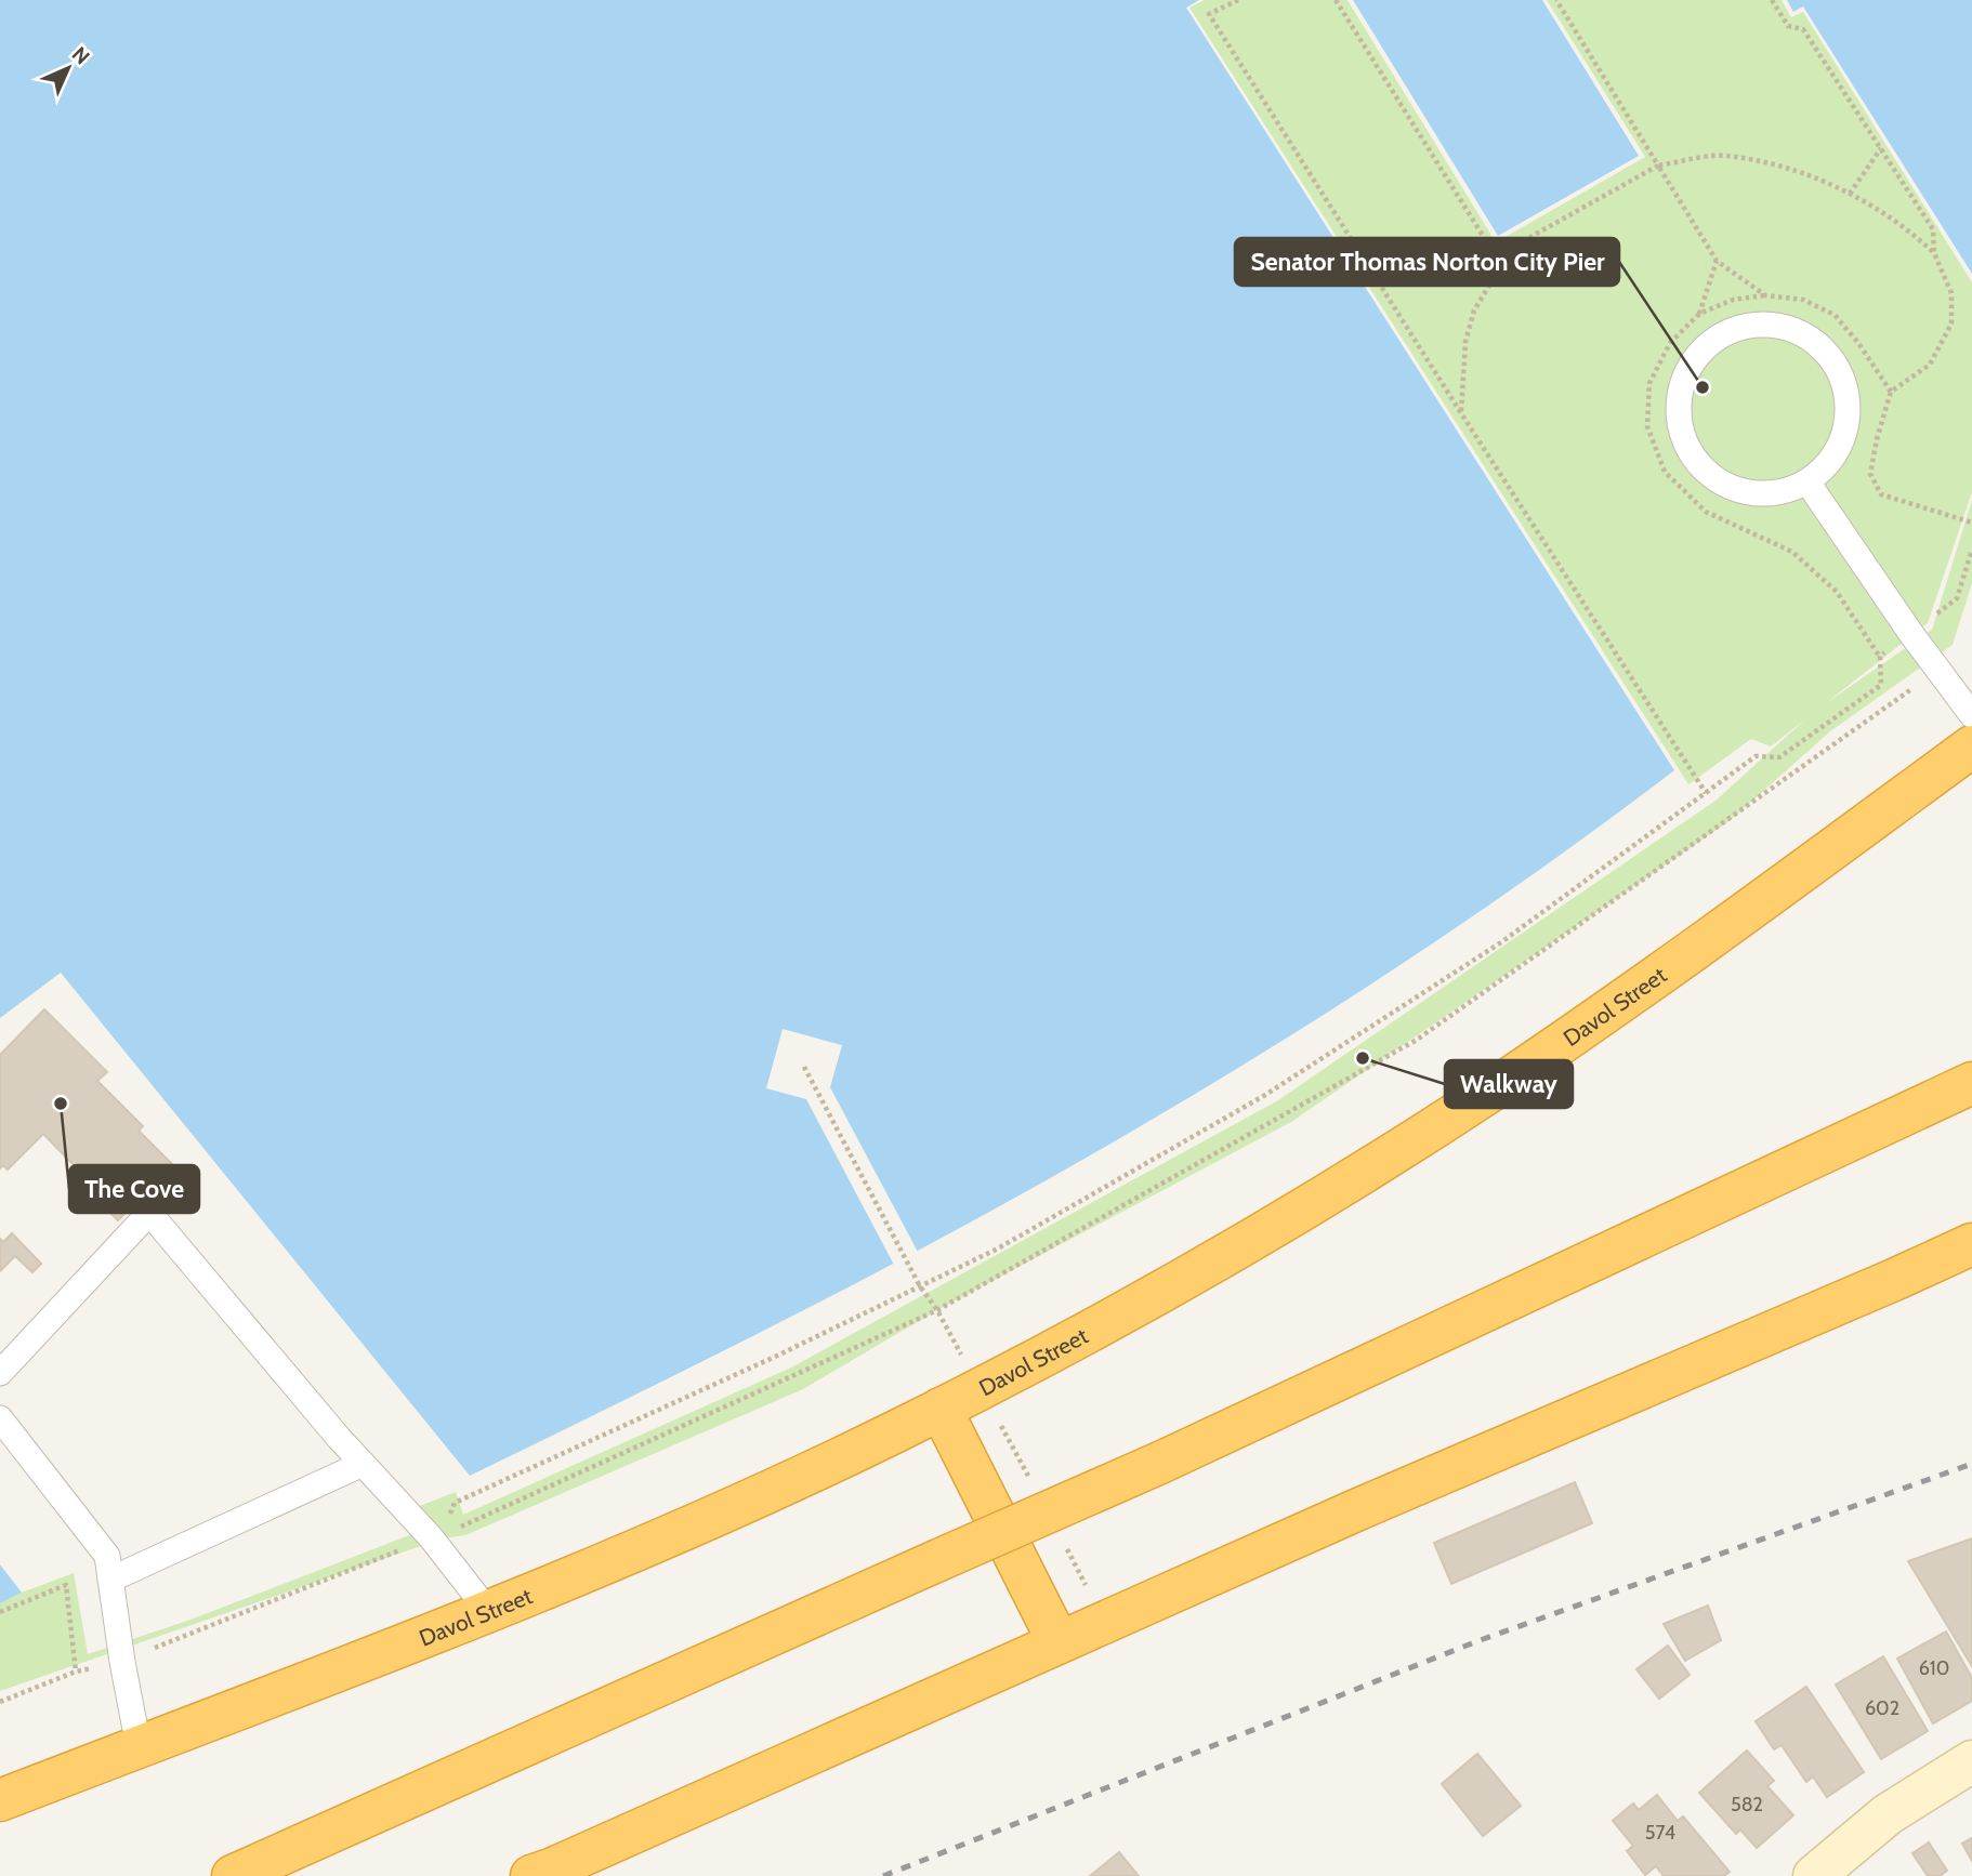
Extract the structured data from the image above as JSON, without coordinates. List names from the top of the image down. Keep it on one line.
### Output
{"streets":{"highway":["Davol Street"]},"places":["Senator Thomas Norton City Pier","Walkway","The Cove"],"house_numbers":["610","602","582","574"],"north":"top right"}
